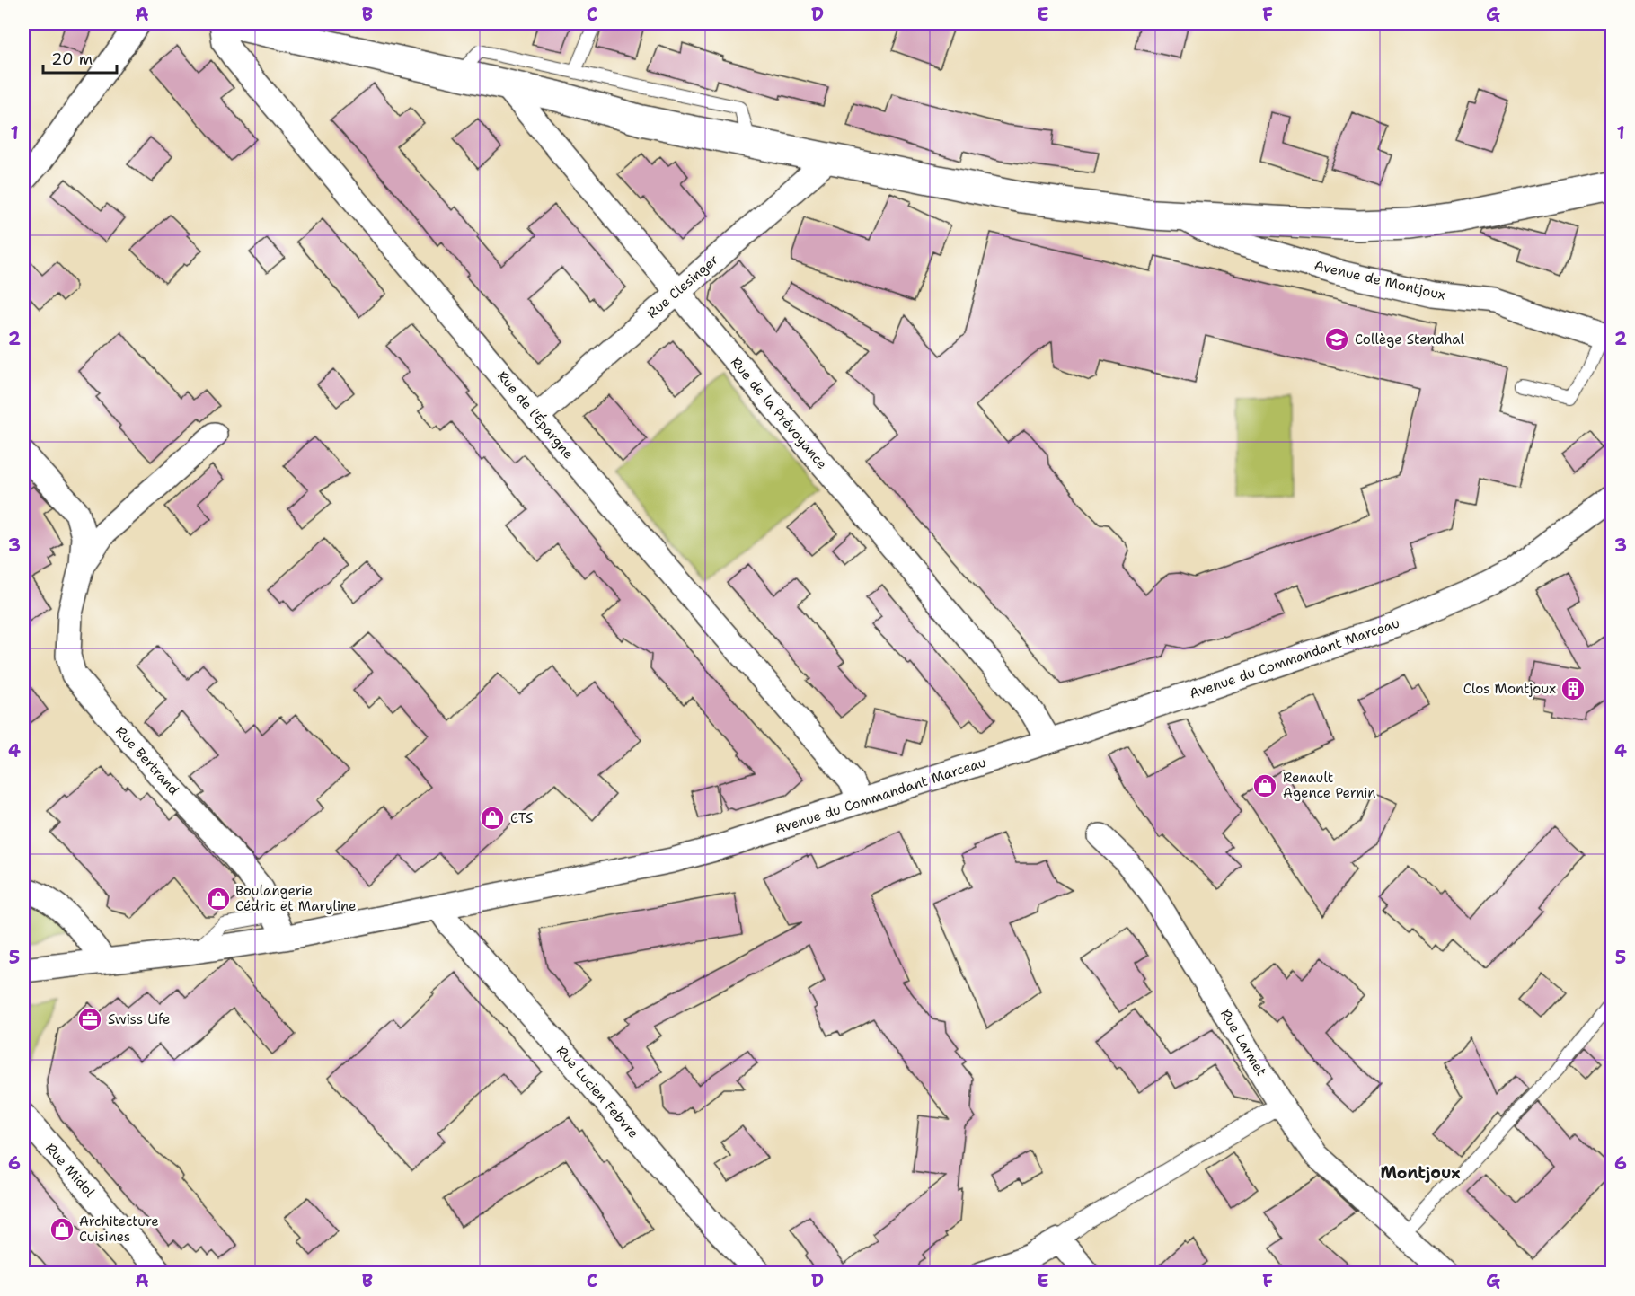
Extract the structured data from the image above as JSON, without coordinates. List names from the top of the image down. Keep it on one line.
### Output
{"streets":{"street":["Avenue de Montjoux","Rue Clesinger","Rue de la Prévoyance","Rue de l'Épargne","Avenue du Commandant Marceau","Rue Bertrand","Rue Larmet","Rue Lucien Febvre","Rue Midol"]},"crossings":[["Rue Clesinger","Rue de la Prévoyance"],["Rue Clesinger","Rue de l'Épargne"],["Rue de la Prévoyance","Avenue du Commandant Marceau"],["Rue de l'Épargne","Avenue du Commandant Marceau"],["Avenue du Commandant Marceau","Rue Bertrand"],["Avenue du Commandant Marceau","Rue Lucien Febvre"]],"districts":["Montjoux"],"places":{"school or university":["Collège Stendhal"],"building":["Clos Montjoux"],"shop":["Renault Agence Pernin","CTS","Boulangerie Cédric et Maryline","Architecture Cuisines"],"office":["Swiss Life"]},"scale_bar":"20 m","grid":{"columns":["A","B","C","D","E","F","G"],"rows":["1","2","3","4","5","6"]}}
